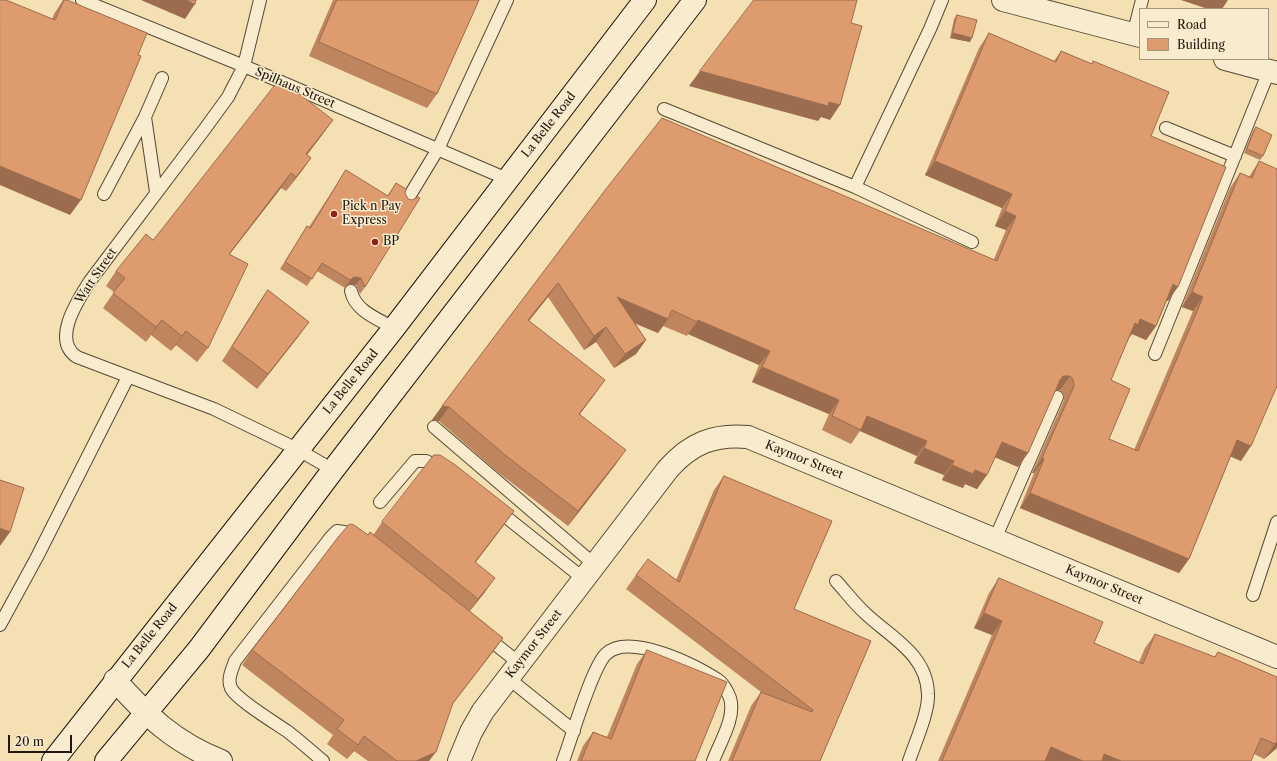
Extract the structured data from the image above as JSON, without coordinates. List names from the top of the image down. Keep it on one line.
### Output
{"streets":{"main road":["La Belle Road","Kaymor Street"],"lane":["Spilhaus Street","Watt Street"]},"crossings":[["Spilhaus Street","La Belle Road"],["Spilhaus Street","Watt Street"],["La Belle Road","Watt Street"]],"places":["Pick n Pay Express","BP"],"legend":["Road","Building"],"scale_bar":"20 m"}
